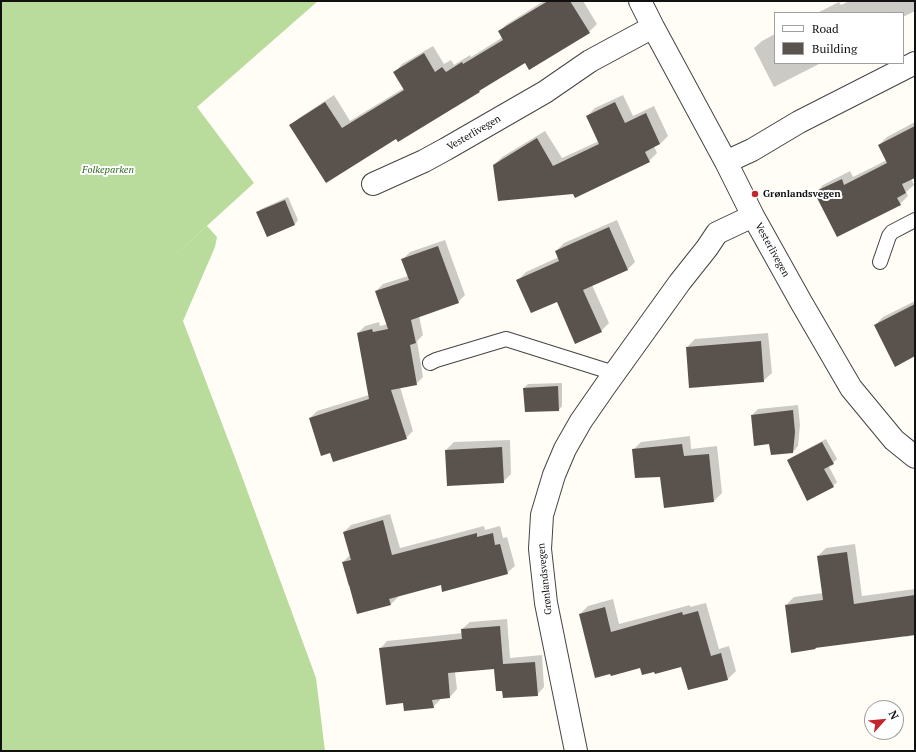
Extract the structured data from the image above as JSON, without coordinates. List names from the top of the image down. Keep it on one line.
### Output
{"streets":{"street":["Vesterlivegen","Grønlandsvegen"]},"crossings":[["Vesterlivegen","Grønlandsvegen"]],"parks":["Folkeparken"],"places":["Grønlandsvegen"],"legend":["Road","Building"],"north":"top right"}
